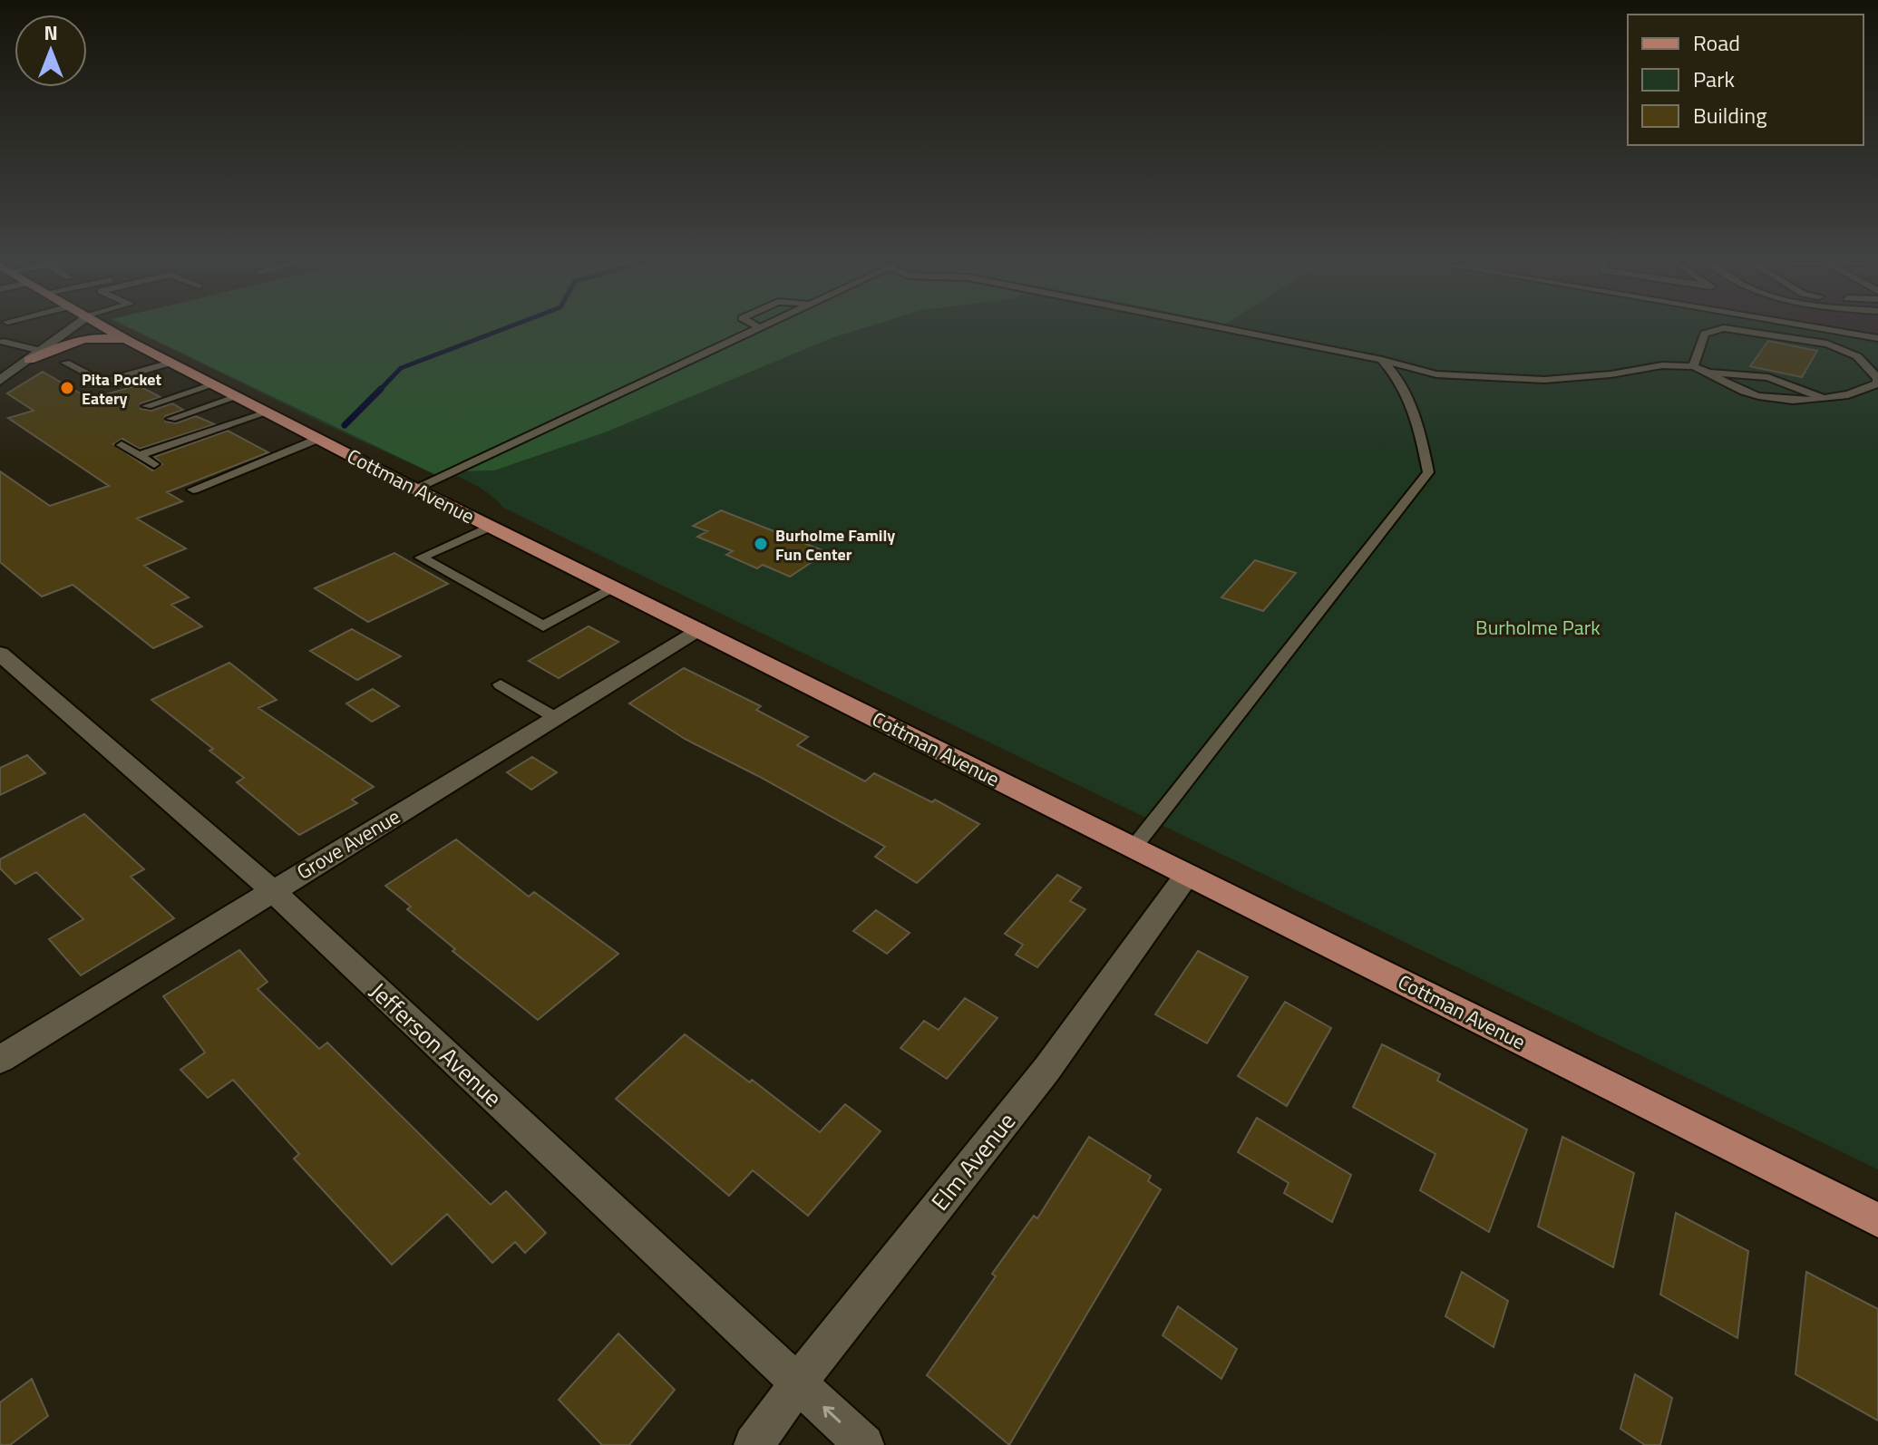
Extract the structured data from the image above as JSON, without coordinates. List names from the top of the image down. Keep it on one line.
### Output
{"streets":{"main road":["Cottman Avenue"],"street":["Grove Avenue","Jefferson Avenue","Elm Avenue"]},"crossings":[["Cottman Avenue","Grove Avenue"],["Cottman Avenue","Elm Avenue"],["Grove Avenue","Jefferson Avenue"],["Jefferson Avenue","Elm Avenue"]],"parks":["Burholme Park"],"places":["Pita Pocket Eatery","Burholme Family Fun Center"],"legend":["Road","Park","Building"],"north":"top"}
